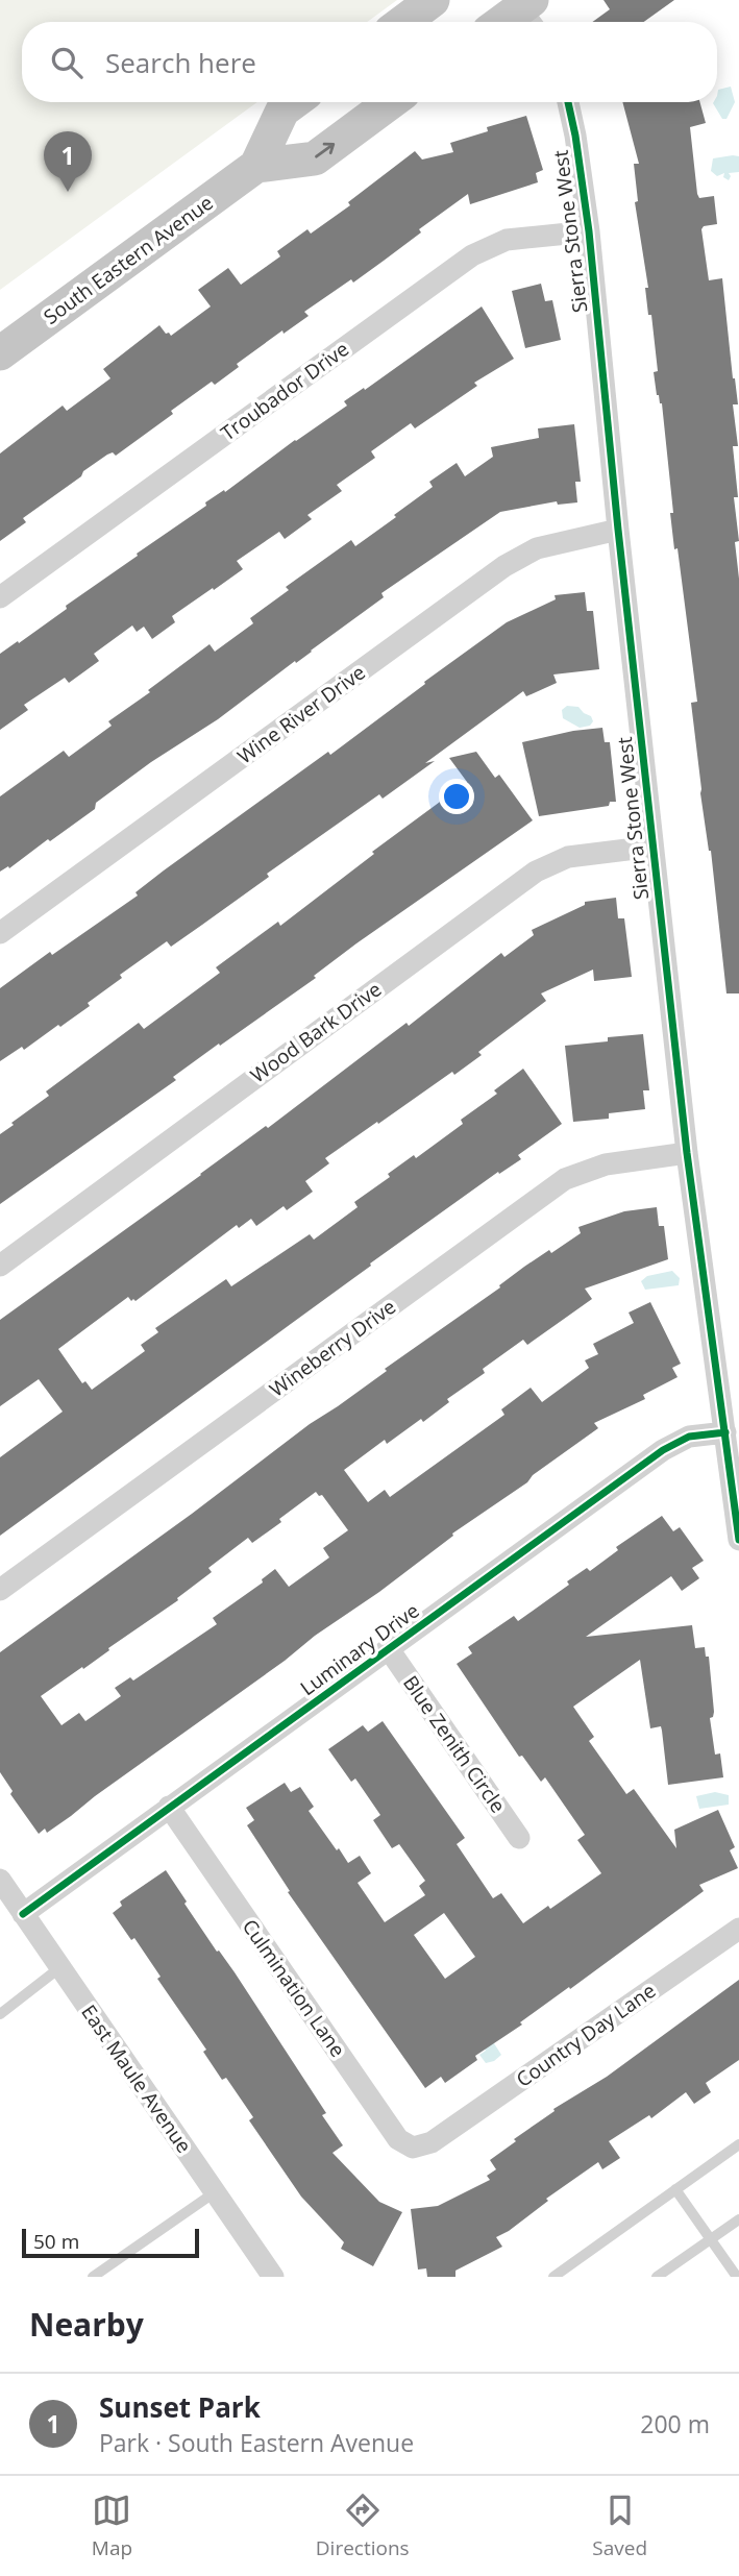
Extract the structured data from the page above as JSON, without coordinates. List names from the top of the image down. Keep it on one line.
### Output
{"streets":{"main road":["South Eastern Avenue"],"street":["Sierra Stone West","Troubador Drive","Wine River Drive","Wood Bark Drive","Wineberry Drive","Luminary Drive","Blue Zenith Circle","Culmination Lane","Country Day Lane","East Maule Avenue"]},"crossings":[["Sierra Stone West","Troubador Drive"],["Sierra Stone West","Wine River Drive"],["Sierra Stone West","Wood Bark Drive"],["Sierra Stone West","Wineberry Drive"],["Sierra Stone West","Luminary Drive"],["Luminary Drive","Blue Zenith Circle"],["Luminary Drive","Culmination Lane"],["Luminary Drive","East Maule Avenue"],["Culmination Lane","Country Day Lane"]],"scale_bar":"50 m","page":{"search":"Search here","pins":"1","scale":"50 m","heading":"Nearby","list":[{"mark":"1","name":"Sunset Park","note":"Park · South Eastern Avenue","value":"200 m"}],"nav":["Map","Directions","Saved"]}}
